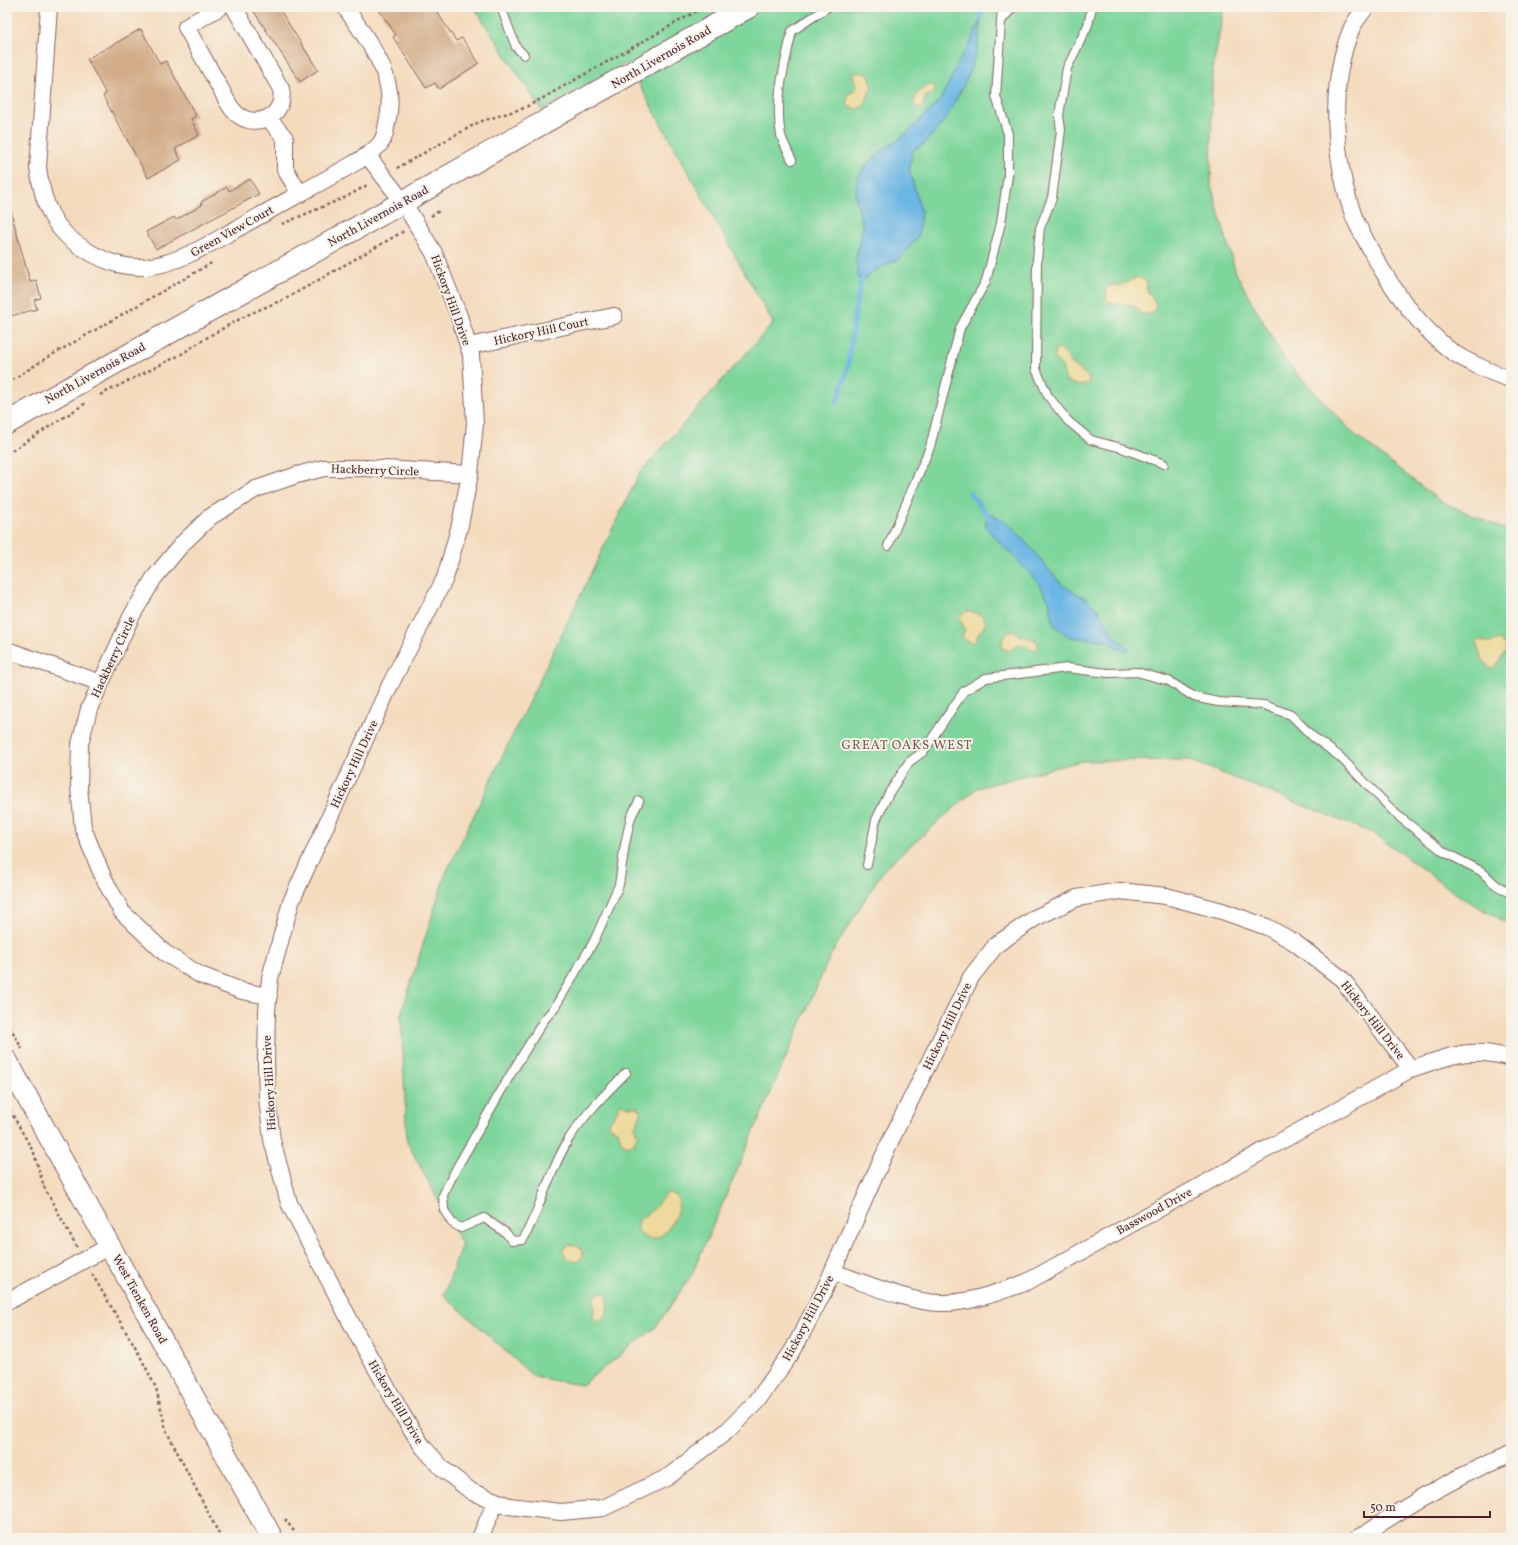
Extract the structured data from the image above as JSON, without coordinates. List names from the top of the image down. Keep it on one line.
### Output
{"streets":{"main road":["North Livernois Road"],"street":["Green View Court","Hickory Hill Drive","Hickory Hill Court","Hackberry Circle","Basswood Drive","West Tienken Road"]},"crossings":[["North Livernois Road","Hickory Hill Drive"],["Hickory Hill Drive","Hickory Hill Court"],["Hickory Hill Drive","Hackberry Circle"],["Hickory Hill Drive","Basswood Drive"]],"districts":["GREAT OAKS WEST"],"scale_bar":"50 m"}
